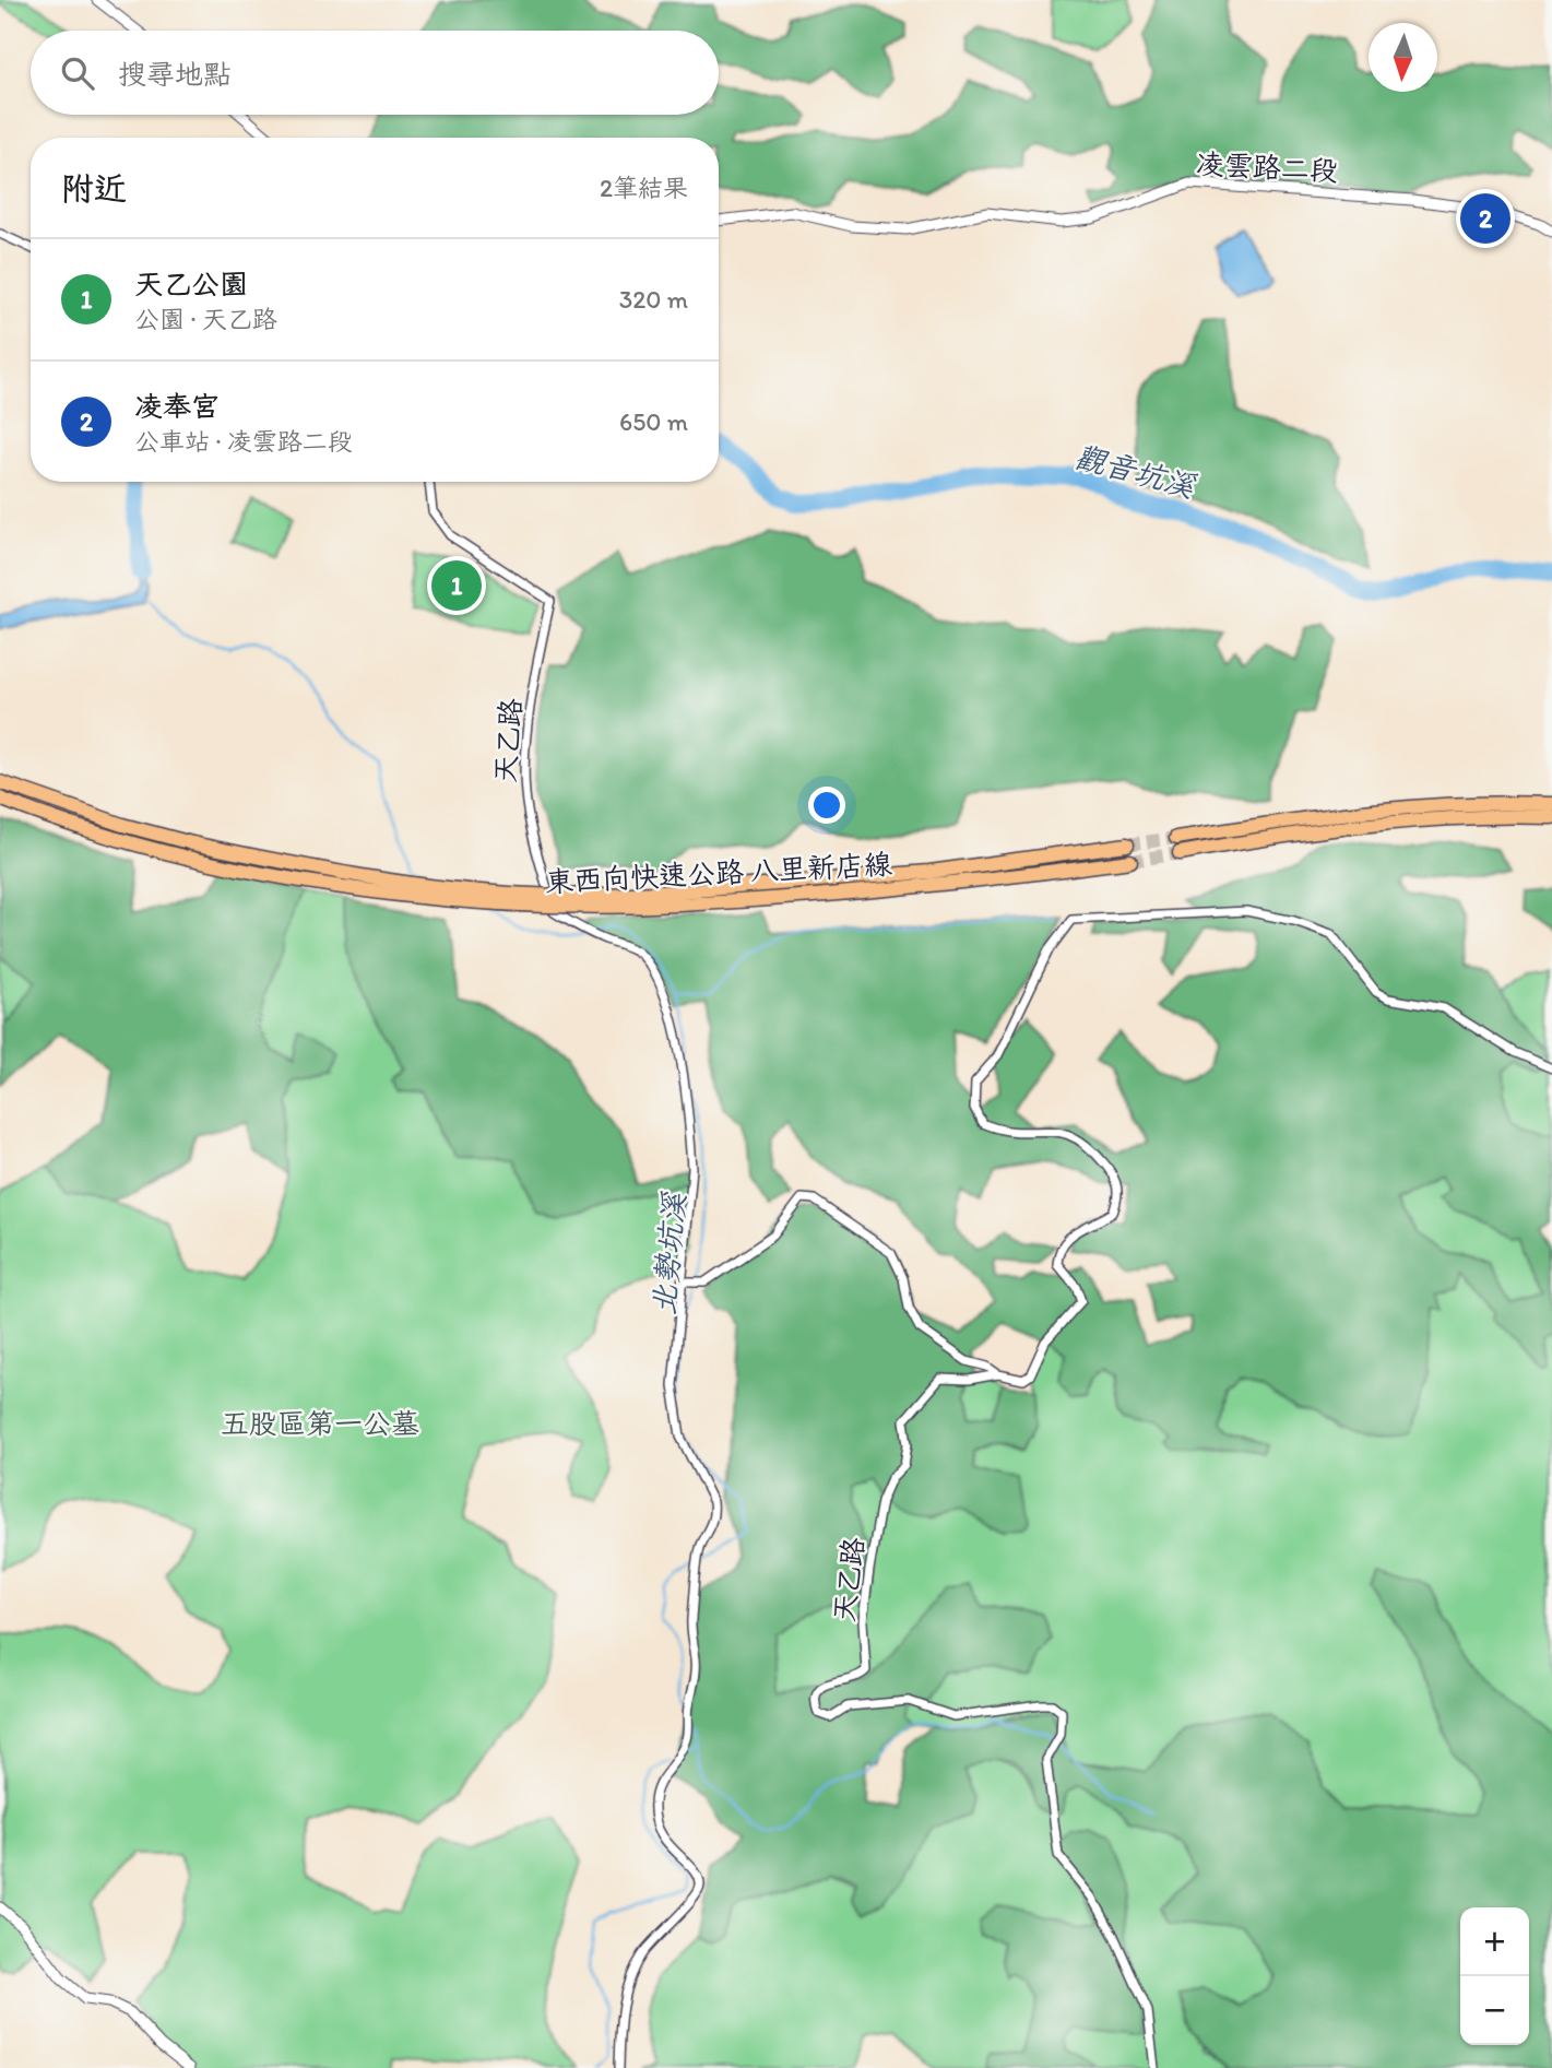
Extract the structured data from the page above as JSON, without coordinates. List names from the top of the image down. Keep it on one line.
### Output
{"streets":{"highway":["東西向快速公路 八里新店線"],"street":["凌雲路二段","天乙路"]},"water":["觀音坑溪","北勢坑溪"],"parks":["五股區第一公墓"],"north":"bottom","page":{"search":"搜尋地點","heading":["附近","2筆結果"],"pins":["2","1"],"list":[{"mark":"1","name":"天乙公園","note":"公園 · 天乙路","value":"320 m"},{"mark":"2","name":"凌奉宮","note":"公車站 · 凌雲路二段","value":"650 m"}],"map_buttons":["+","−"]}}
